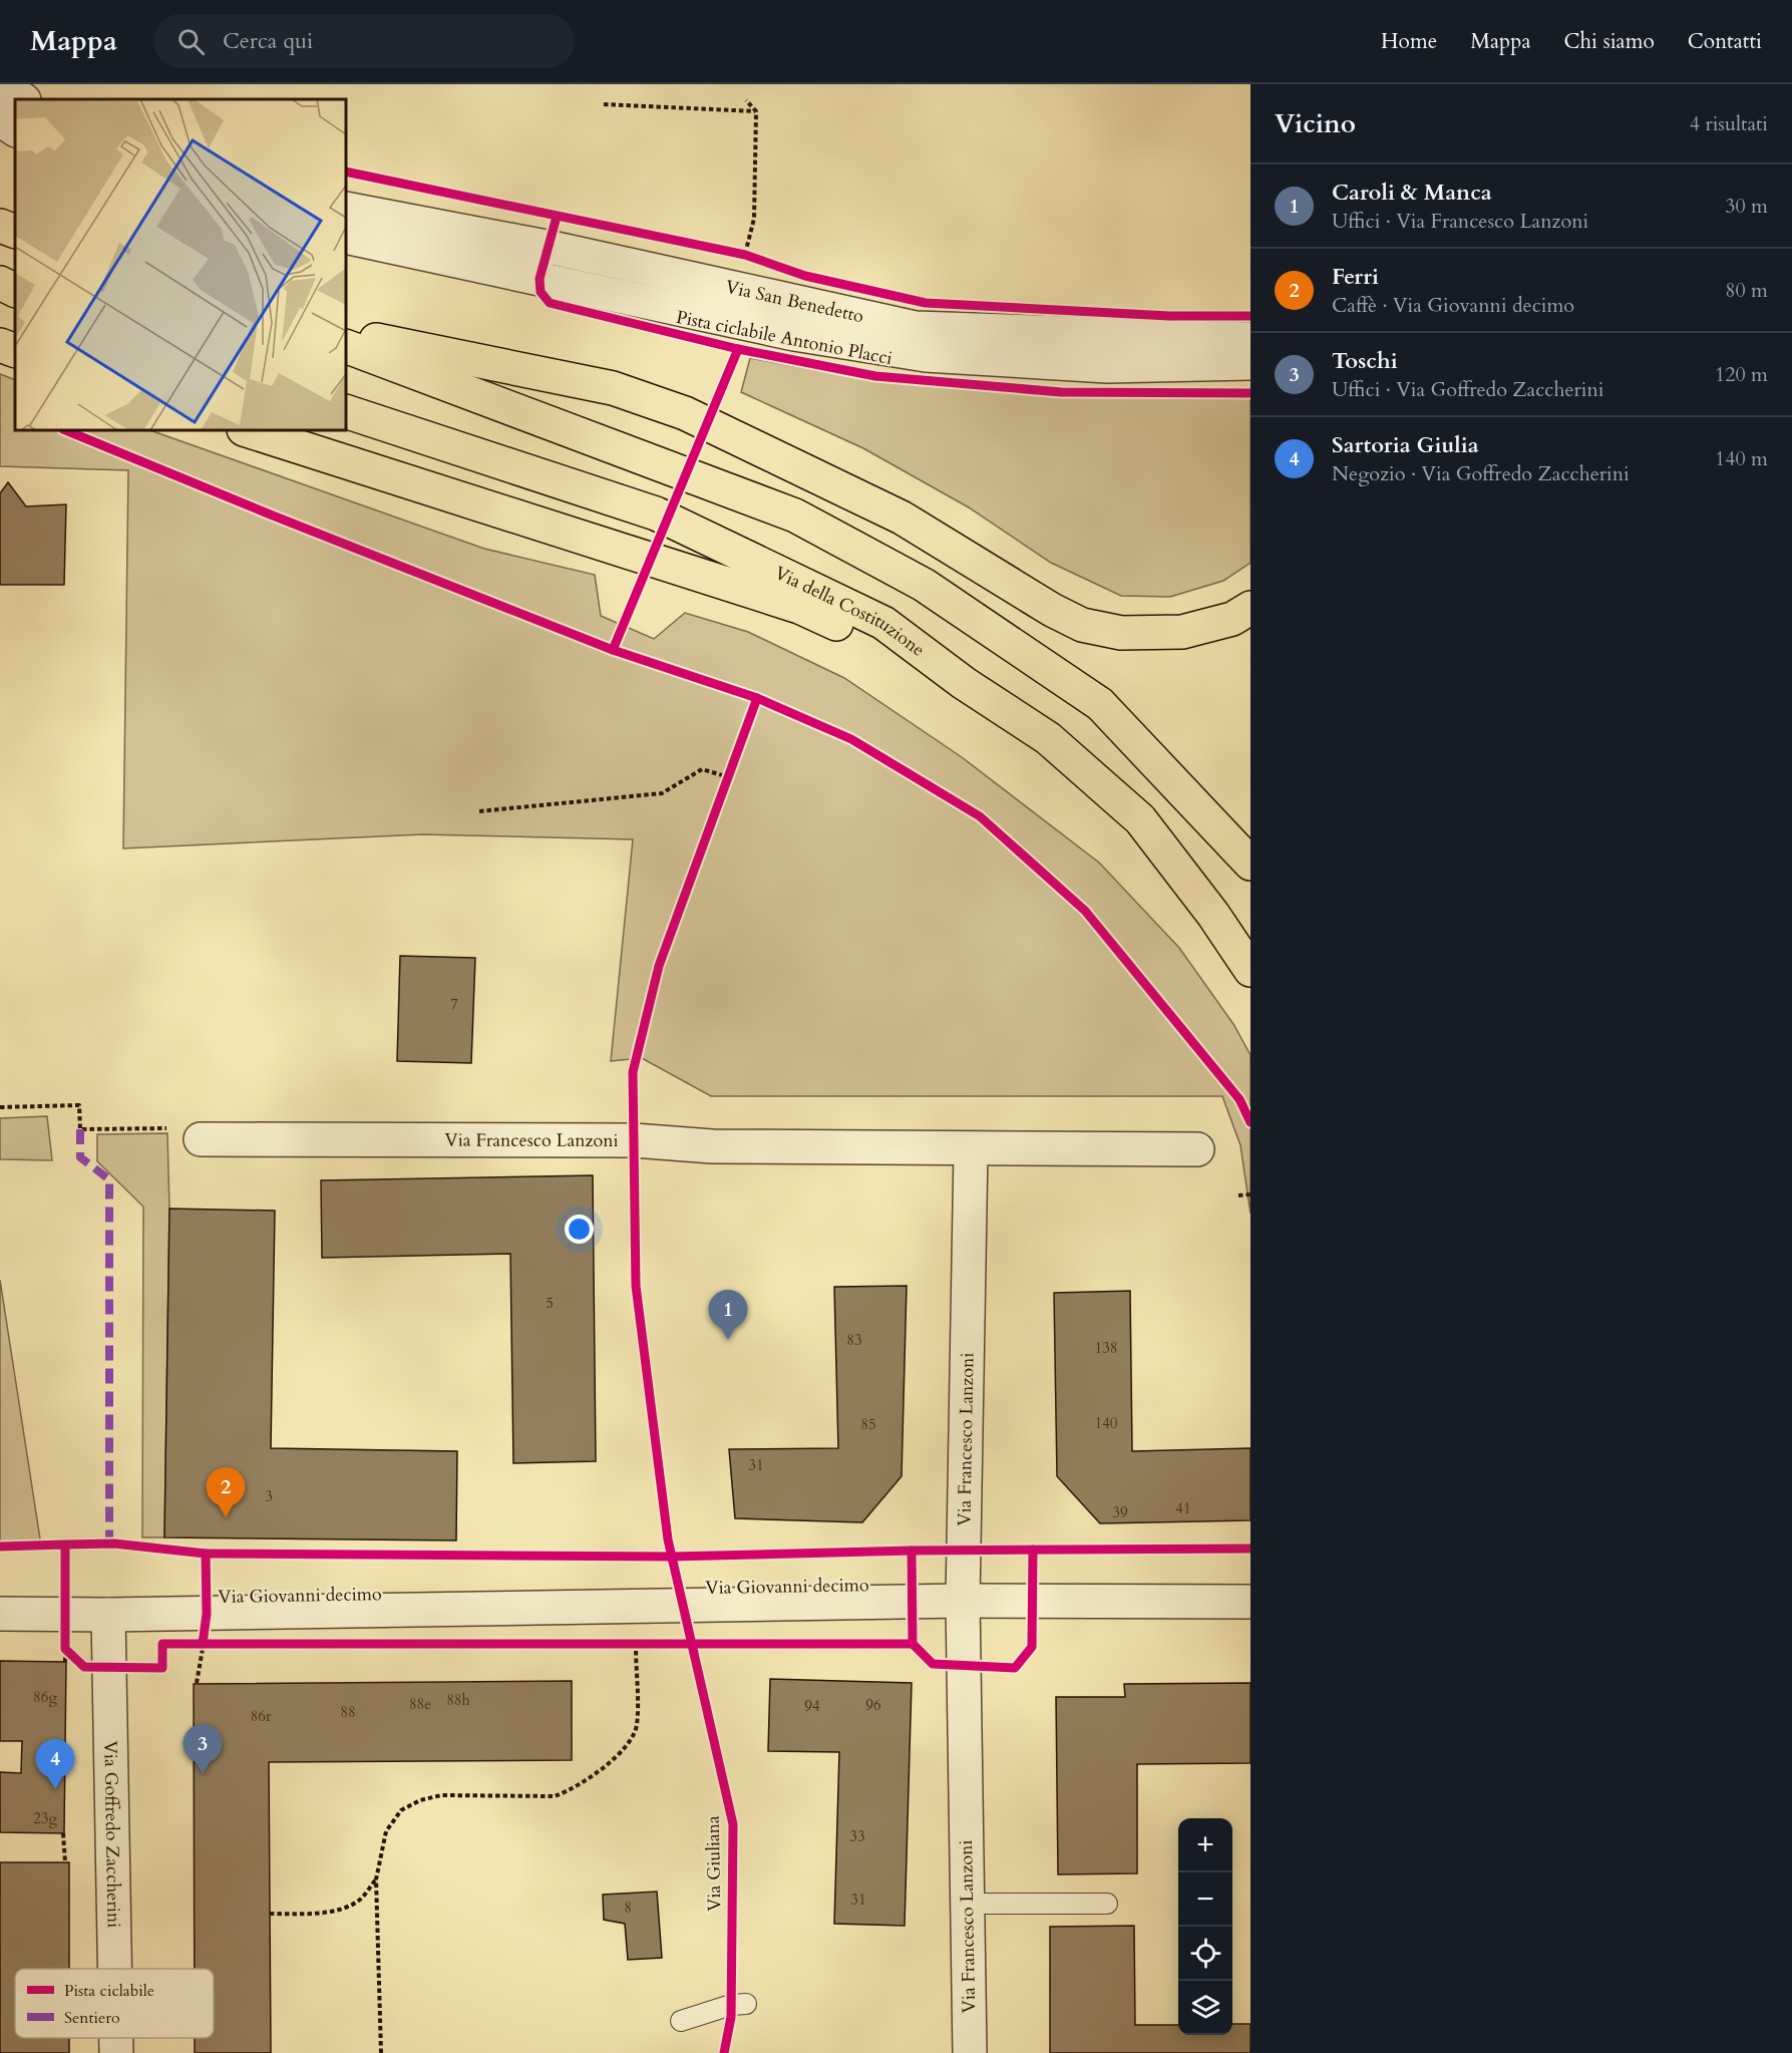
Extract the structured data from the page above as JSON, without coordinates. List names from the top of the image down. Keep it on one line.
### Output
{"streets":{"highway":["Via della Costituzione"],"street":["Via San Benedetto","Via Francesco Lanzoni","Via Giovanni decimo","Via Goffredo Zaccherini"],"cycle path":["Pista ciclabile Antonio Placci","Via Giuliana"]},"crossings":[["Via Francesco Lanzoni","Via Giovanni decimo"],["Via Giovanni decimo","Via Goffredo Zaccherini"]],"house_numbers":["7","5","83","138","140","85","31","3","41","39","86g","88h","88e","96","94","88","86r","23g","33","31","8"],"legend":["Pista ciclabile","Sentiero"],"page":{"header":"Mappa","search":"Cerca qui","nav":["Home","Mappa","Chi siamo","Contatti"],"heading":["Vicino","4 risultati"],"list":[{"mark":"1","name":"Caroli & Manca","note":"Uffici · Via Francesco Lanzoni","value":"30 m"},{"mark":"2","name":"Ferri","note":"Caffè · Via Giovanni decimo","value":"80 m"},{"mark":"3","name":"Toschi","note":"Uffici · Via Goffredo Zaccherini","value":"120 m"},{"mark":"4","name":"Sartoria Giulia","note":"Negozio · Via Goffredo Zaccherini","value":"140 m"}],"pins":["1","2","3","4"],"map_buttons":["+","−"]}}
